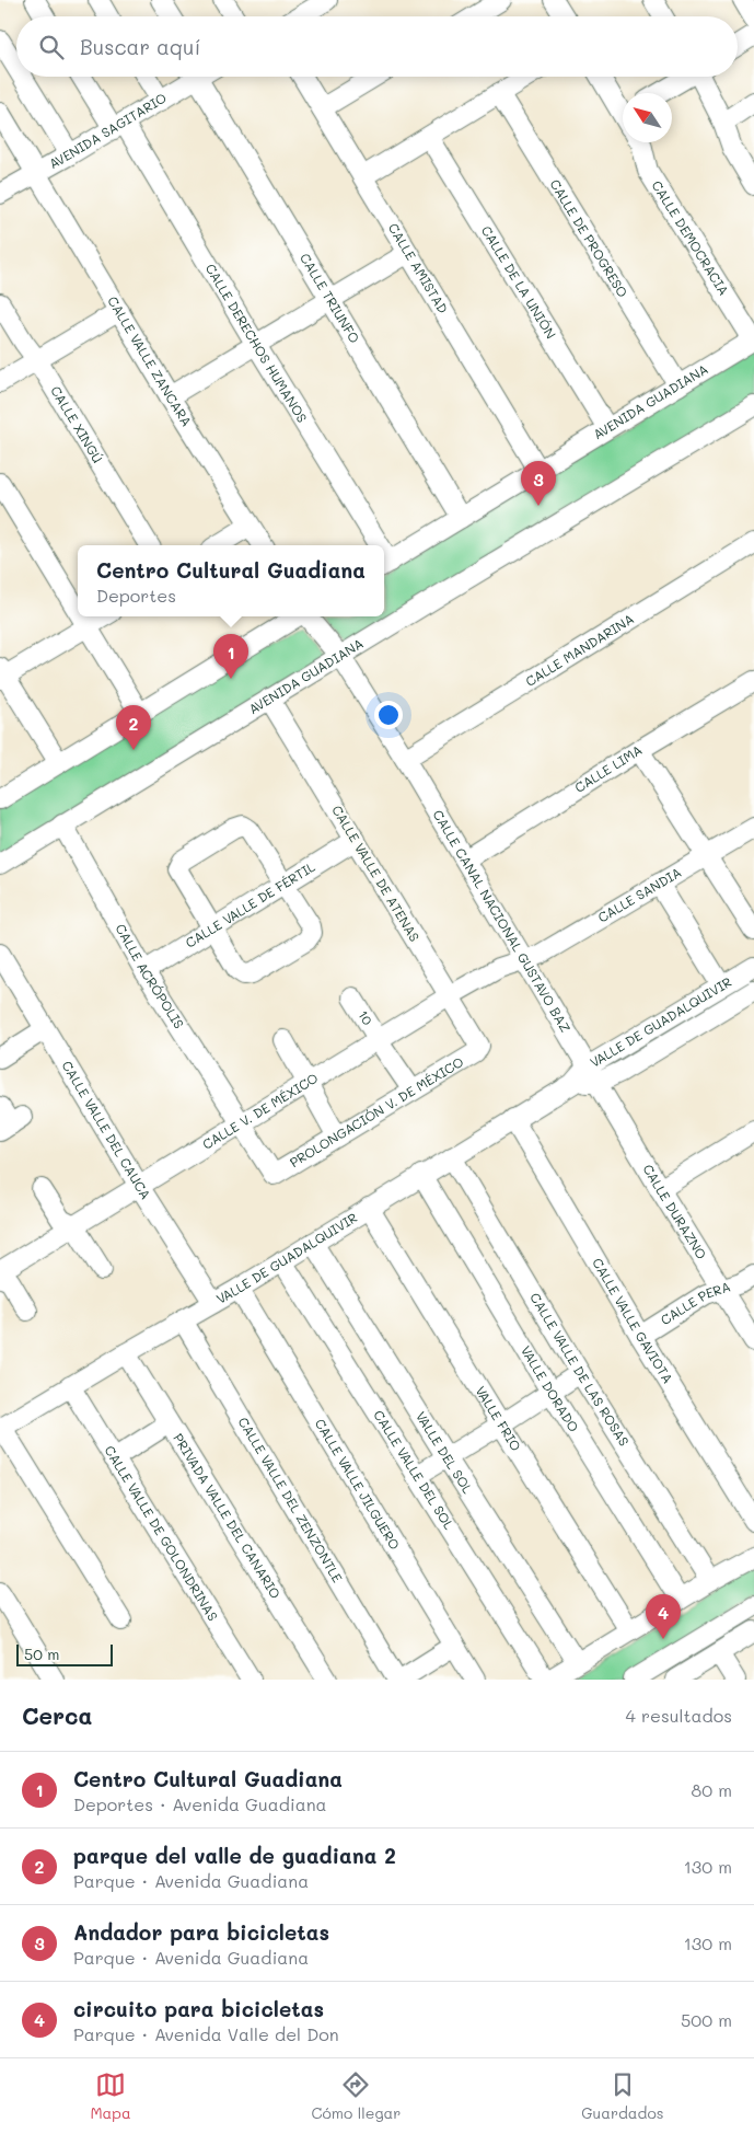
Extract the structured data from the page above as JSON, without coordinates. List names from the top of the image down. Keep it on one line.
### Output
{"streets":{"street":["AVENIDA SAGITARIO","CALLE DEMOCRACIA","CALLE DE PROGRESO","CALLE AMISTAD","CALLE DE LA UNIÓN","CALLE TRIUNFO","CALLE DERECHOS HUMANOS","CALLE VALLE ZANCARA","AVENIDA GUADIANA","CALLE XINGÚ","CALLE MANDARINA","CALLE LIMA","CALLE VALLE DE ATENAS","CALLE SANDIA","CALLE VALLE DE FÉRTIL","CALLE CANAL NACIONAL GUSTAVO BAZ","CALLE ACRÓPOLIS","10","VALLE DE GUADALQUIVIR","CALLE V. DE MÉXICO","PROLONGACIÓN V. DE MÉXICO","CALLE VALLE DEL CAUCA","CALLE DURAZNO","CALLE PERA","CALLE VALLE GAVIOTA","CALLE VALLE DE LAS ROSAS","VALLE DORADO","VALLE FRIO","VALLE DEL SOL","CALLE VALLE DEL SOL","CALLE VALLE JILGUERO","CALLE VALLE DEL ZENZONTLE","PRIVADA VALLE DEL CANARIO","CALLE VALLE DE GOLONDRINAS"]},"crossings":[["AVENIDA SAGITARIO","CALLE DERECHOS HUMANOS"],["AVENIDA SAGITARIO","CALLE VALLE ZANCARA"],["CALLE DEMOCRACIA","AVENIDA GUADIANA"],["CALLE DE PROGRESO","AVENIDA GUADIANA"],["CALLE AMISTAD","AVENIDA GUADIANA"],["CALLE DE LA UNIÓN","AVENIDA GUADIANA"],["CALLE TRIUNFO","AVENIDA GUADIANA"],["AVENIDA GUADIANA","CALLE VALLE DE ATENAS"],["AVENIDA GUADIANA","CALLE ACRÓPOLIS"],["CALLE MANDARINA","CALLE CANAL NACIONAL GUSTAVO BAZ"],["CALLE LIMA","CALLE CANAL NACIONAL GUSTAVO BAZ"],["CALLE VALLE DE ATENAS","CALLE VALLE DE FÉRTIL"],["CALLE VALLE DE ATENAS","CALLE V. DE MÉXICO"],["CALLE VALLE DE ATENAS","PROLONGACIÓN V. DE MÉXICO"],["CALLE SANDIA","CALLE CANAL NACIONAL GUSTAVO BAZ"],["CALLE SANDIA","CALLE V. DE MÉXICO"],["CALLE VALLE DE FÉRTIL","CALLE ACRÓPOLIS"],["CALLE CANAL NACIONAL GUSTAVO BAZ","VALLE DE GUADALQUIVIR"],["CALLE CANAL NACIONAL GUSTAVO BAZ","CALLE V. DE MÉXICO"],["CALLE CANAL NACIONAL GUSTAVO BAZ","CALLE DURAZNO"],["CALLE ACRÓPOLIS","CALLE V. DE MÉXICO"],["CALLE ACRÓPOLIS","PROLONGACIÓN V. DE MÉXICO"],["10","CALLE V. DE MÉXICO"],["10","PROLONGACIÓN V. DE MÉXICO"],["VALLE DE GUADALQUIVIR","CALLE VALLE DEL CAUCA"],["VALLE DE GUADALQUIVIR","CALLE DURAZNO"],["VALLE DE GUADALQUIVIR","CALLE VALLE GAVIOTA"],["VALLE DE GUADALQUIVIR","CALLE VALLE DE LAS ROSAS"],["VALLE DE GUADALQUIVIR","VALLE DORADO"],["VALLE DE GUADALQUIVIR","VALLE FRIO"],["VALLE DE GUADALQUIVIR","VALLE DEL SOL"],["VALLE DE GUADALQUIVIR","CALLE VALLE DEL SOL"],["VALLE DE GUADALQUIVIR","CALLE VALLE JILGUERO"],["VALLE DE GUADALQUIVIR","CALLE VALLE DEL ZENZONTLE"],["VALLE DE GUADALQUIVIR","PRIVADA VALLE DEL CANARIO"],["VALLE DE GUADALQUIVIR","CALLE VALLE DE GOLONDRINAS"],["CALLE V. DE MÉXICO","CALLE VALLE DEL CAUCA"],["CALLE DURAZNO","CALLE PERA"],["CALLE PERA","CALLE VALLE GAVIOTA"],["CALLE VALLE JILGUERO","CALLE VALLE DEL ZENZONTLE"]],"scale_bar":"50 m","north":"top left","page":{"search":"Buscar aquí","pins":["3","1","2","4"],"popup":["Centro Cultural Guadiana","Deportes"],"scale":"50 m","heading":["Cerca","4 resultados"],"list":[{"mark":"1","name":"Centro Cultural Guadiana","note":"Deportes · Avenida Guadiana","value":"80 m"},{"mark":"2","name":"parque del valle de guadiana 2","note":"Parque · Avenida Guadiana","value":"130 m"},{"mark":"3","name":"Andador para bicicletas","note":"Parque · Avenida Guadiana","value":"130 m"},{"mark":"4","name":"circuito para bicicletas","note":"Parque · Avenida Valle del Don","value":"500 m"}],"nav":["Mapa","Cómo llegar","Guardados"]}}
